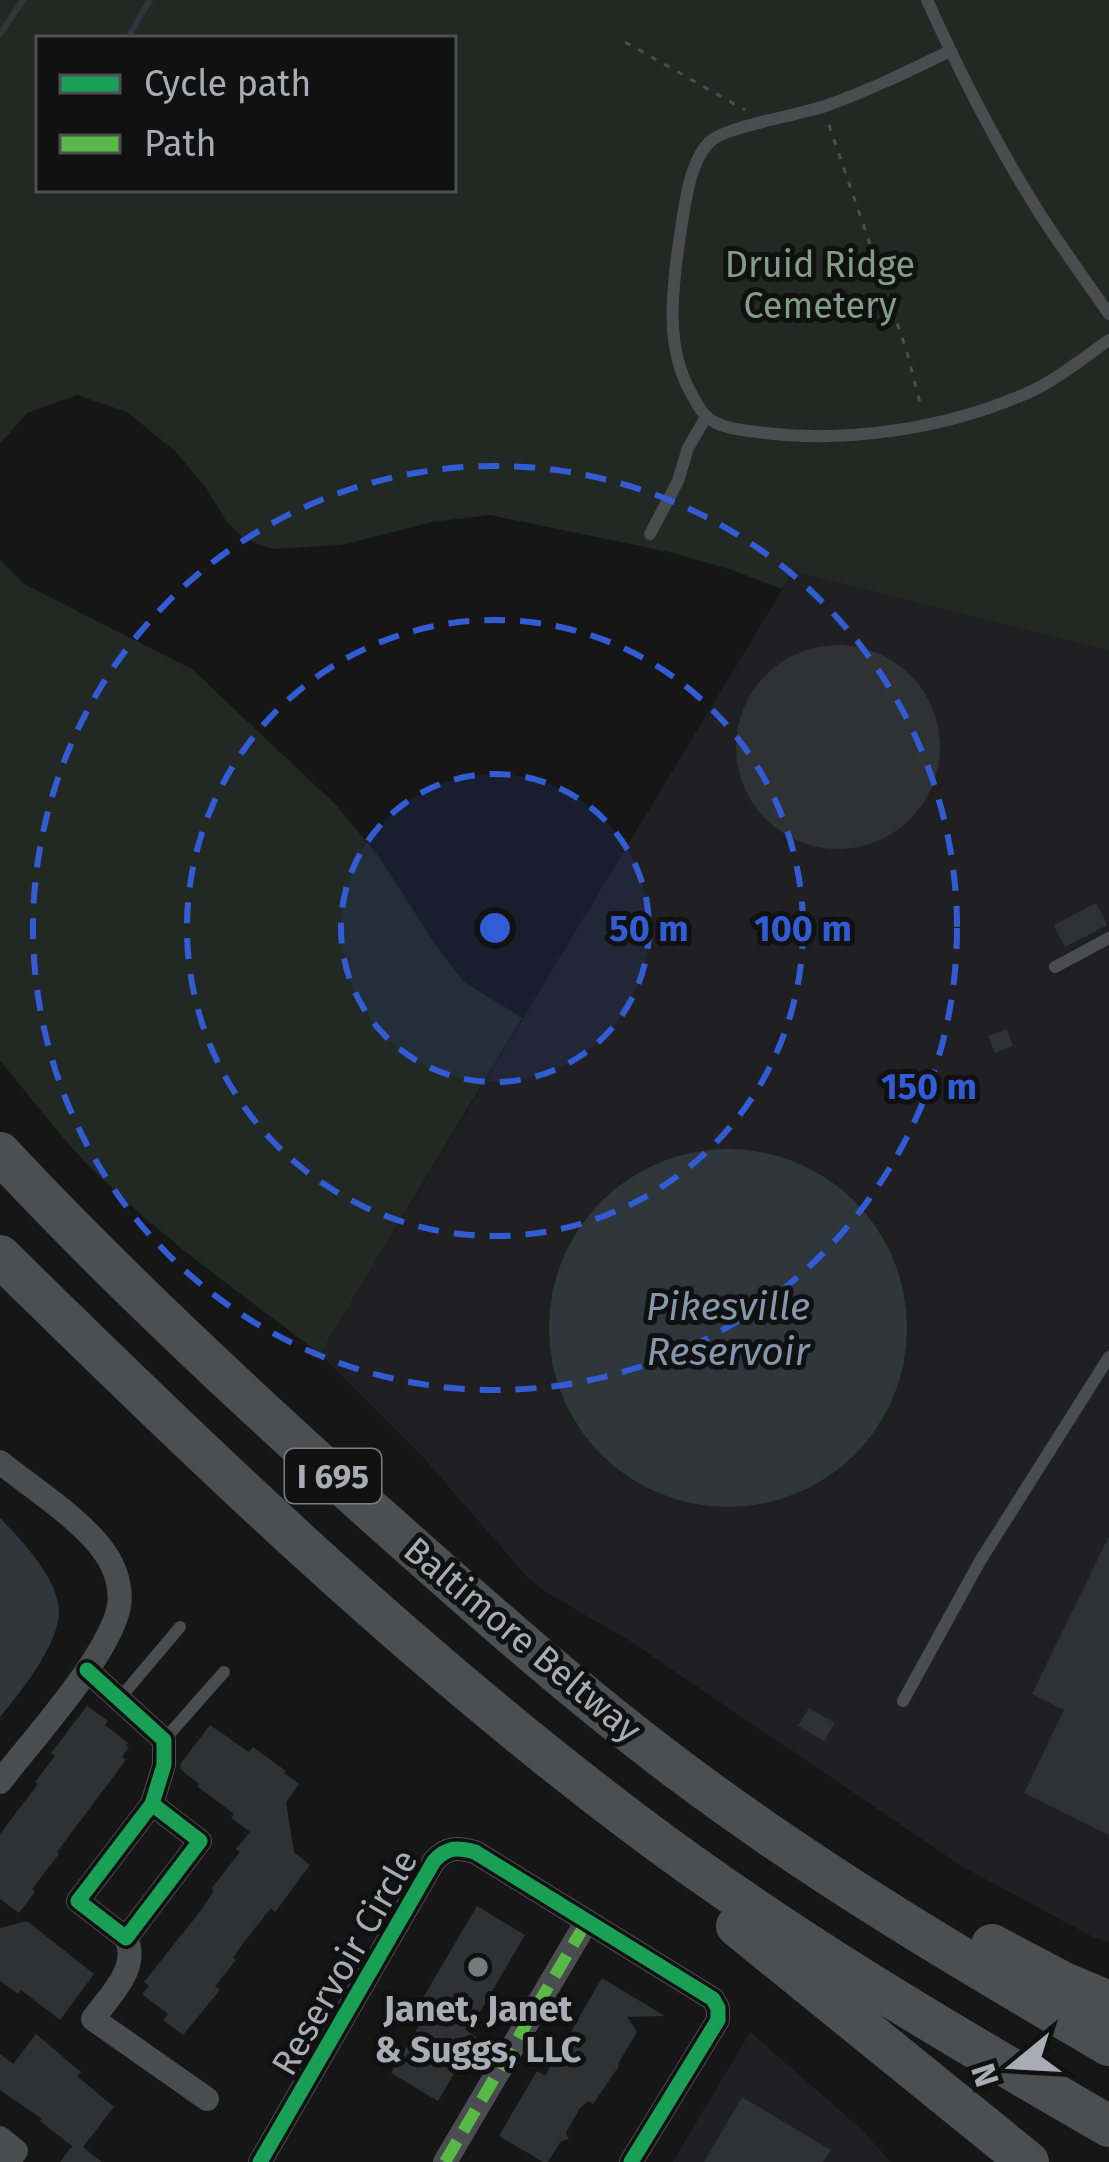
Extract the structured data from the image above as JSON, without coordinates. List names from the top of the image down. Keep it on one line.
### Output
{"streets":{"highway":["I 695","Baltimore Beltway"],"street":["Reservoir Circle"]},"water":["Pikesville Reservoir"],"parks":["Druid Ridge Cemetery"],"places":["Janet, Janet & Suggs, LLC"],"legend":["Cycle path","Path"],"north":"left","rings":["50 m","100 m","150 m"]}
